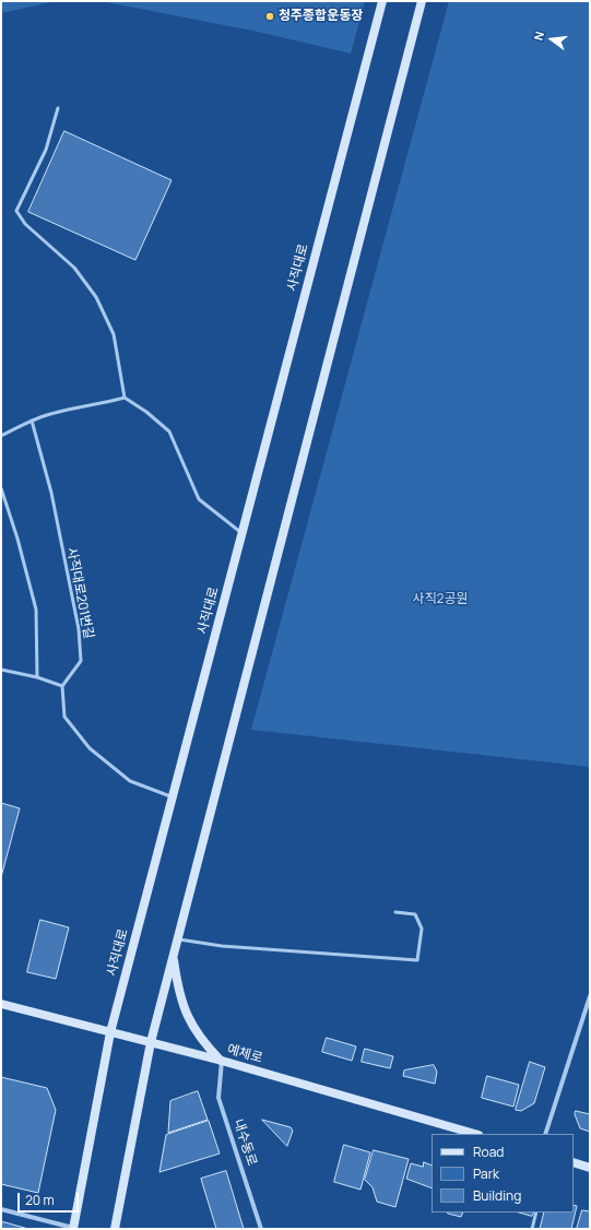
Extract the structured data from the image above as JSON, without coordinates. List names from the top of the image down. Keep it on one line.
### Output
{"streets":{"main road":["사직대로","예체로"],"street":["내수동로"],"lane":["사직대로201번길"]},"crossings":[["사직대로","예체로"],["예체로","내수동로"]],"parks":["사직2공원"],"places":["청주종합운동장"],"legend":["Road","Park","Building"],"scale_bar":"20 m","north":"left"}
